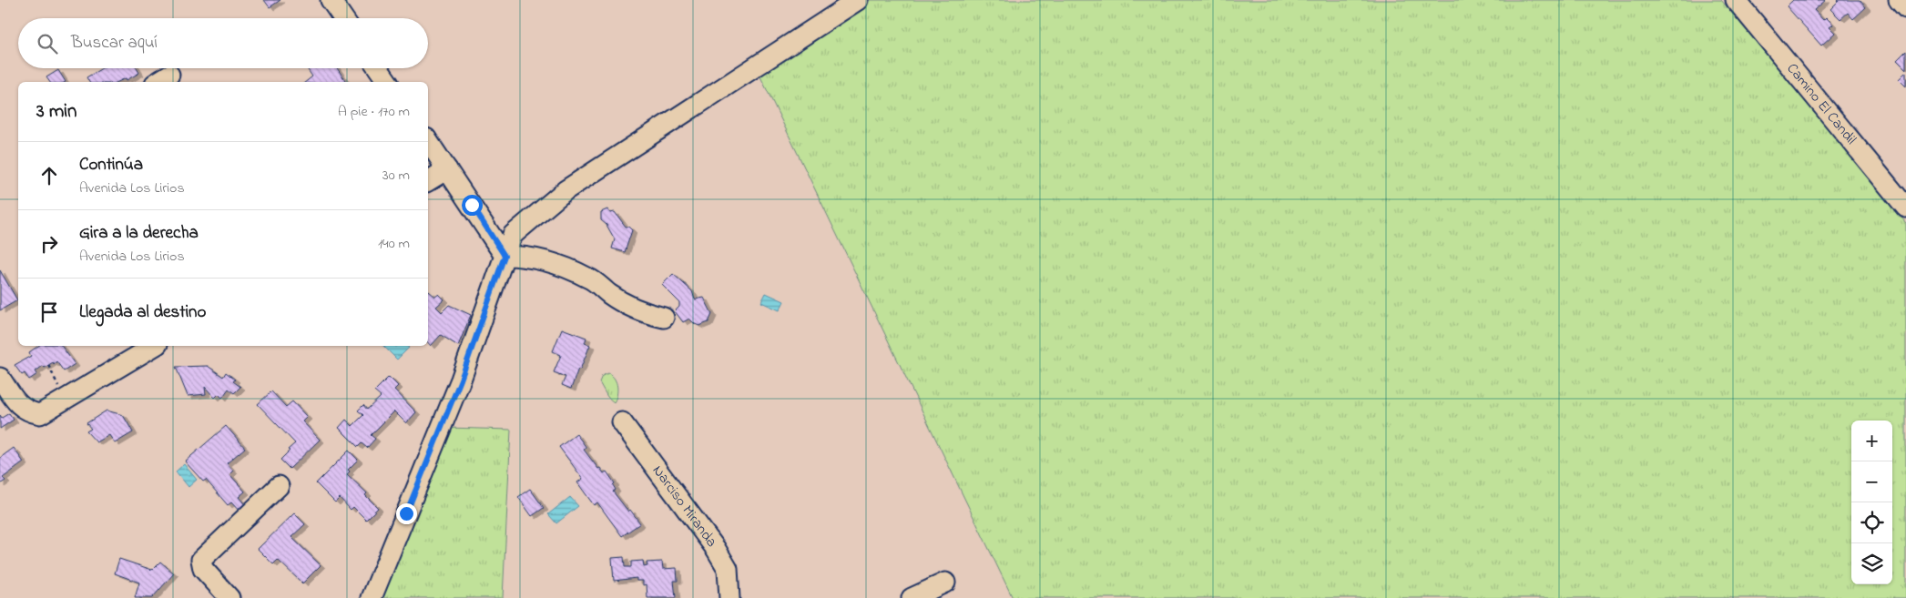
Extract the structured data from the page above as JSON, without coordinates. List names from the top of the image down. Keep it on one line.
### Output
{"streets":{"street":["Camino El Candil","Narciso Miranda"]},"page":{"search":"Buscar aquí","heading":["3 min","A pie · 170 m"],"list":[["Continúa","Avenida Los Lirios","30 m"],["Gira a la derecha","Avenida Los Lirios","140 m"],"Llegada al destino"],"map_buttons":["+","−"]}}
